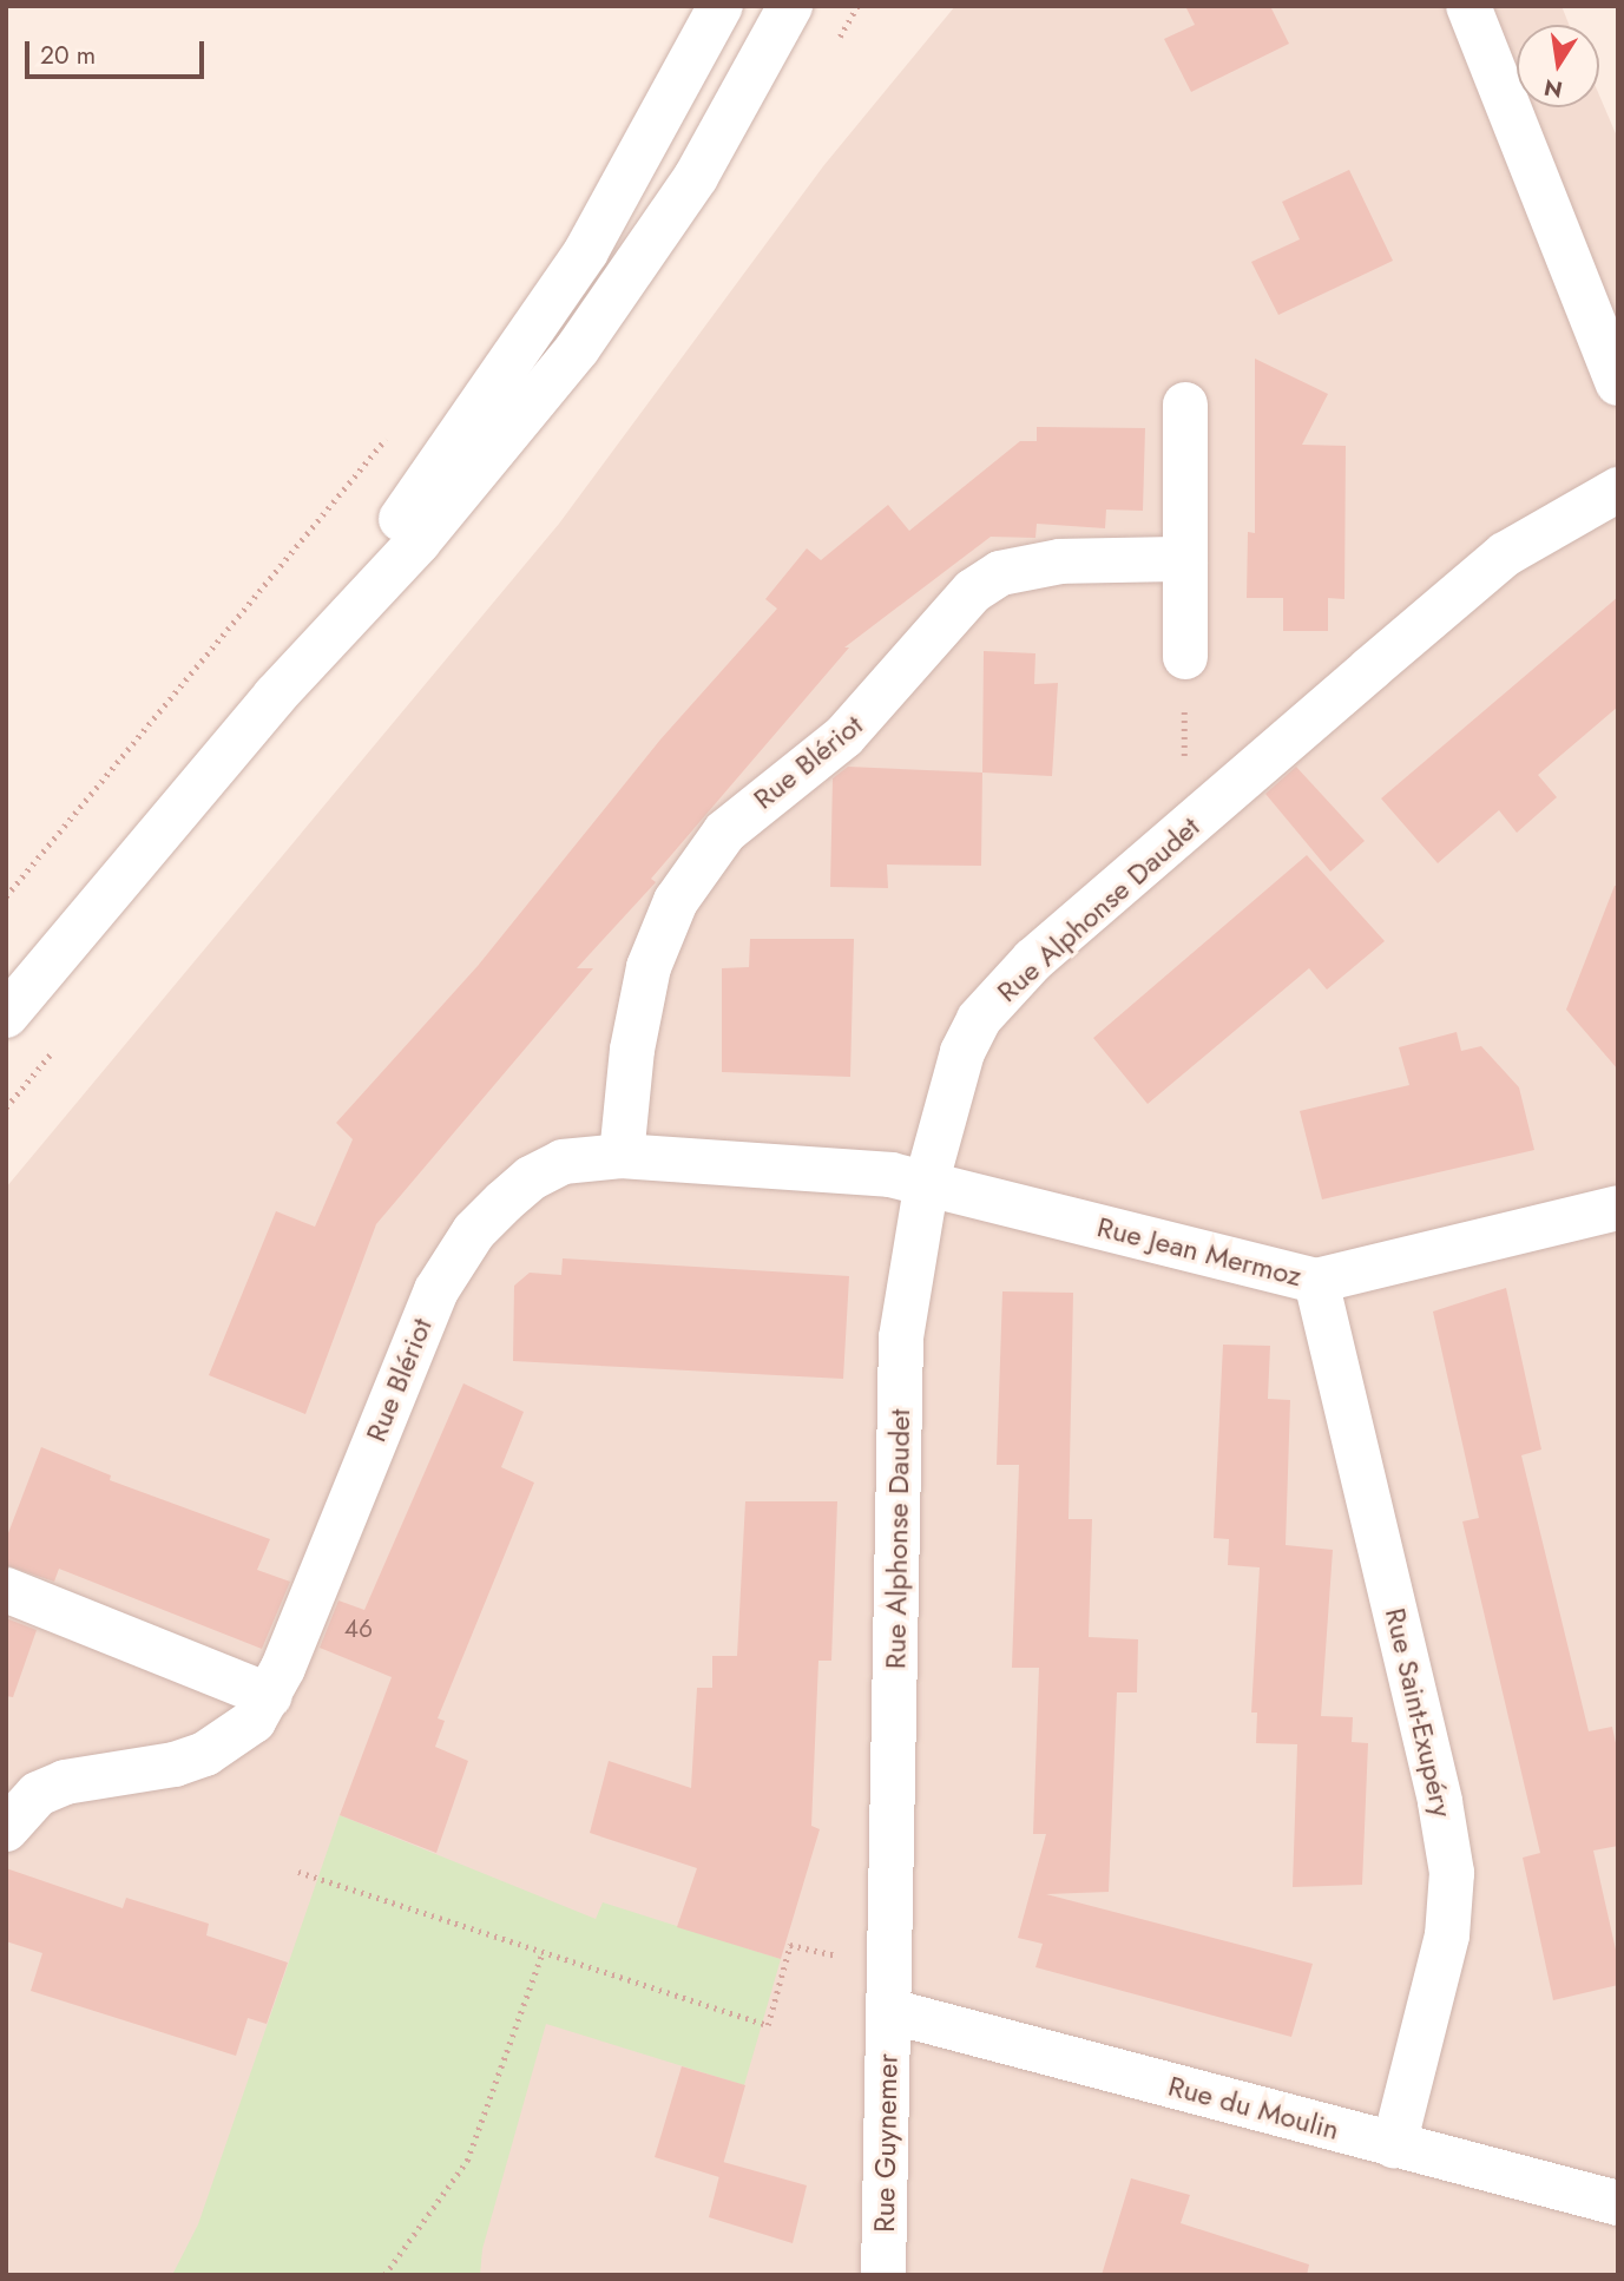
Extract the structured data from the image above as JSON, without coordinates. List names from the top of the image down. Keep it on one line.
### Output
{"streets":{"street":["Rue Blériot","Rue Alphonse Daudet","Rue Jean Mermoz","Rue Saint-Exupéry","Rue du Moulin","Rue Guynemer"]},"crossings":[["Rue Blériot","Rue Alphonse Daudet"],["Rue Blériot","Rue Jean Mermoz"],["Rue Alphonse Daudet","Rue Jean Mermoz"],["Rue Alphonse Daudet","Rue du Moulin"],["Rue Alphonse Daudet","Rue Guynemer"],["Rue Jean Mermoz","Rue Saint-Exupéry"],["Rue Saint-Exupéry","Rue du Moulin"],["Rue du Moulin","Rue Guynemer"]],"house_numbers":["46"],"scale_bar":"20 m","north":"bottom"}
